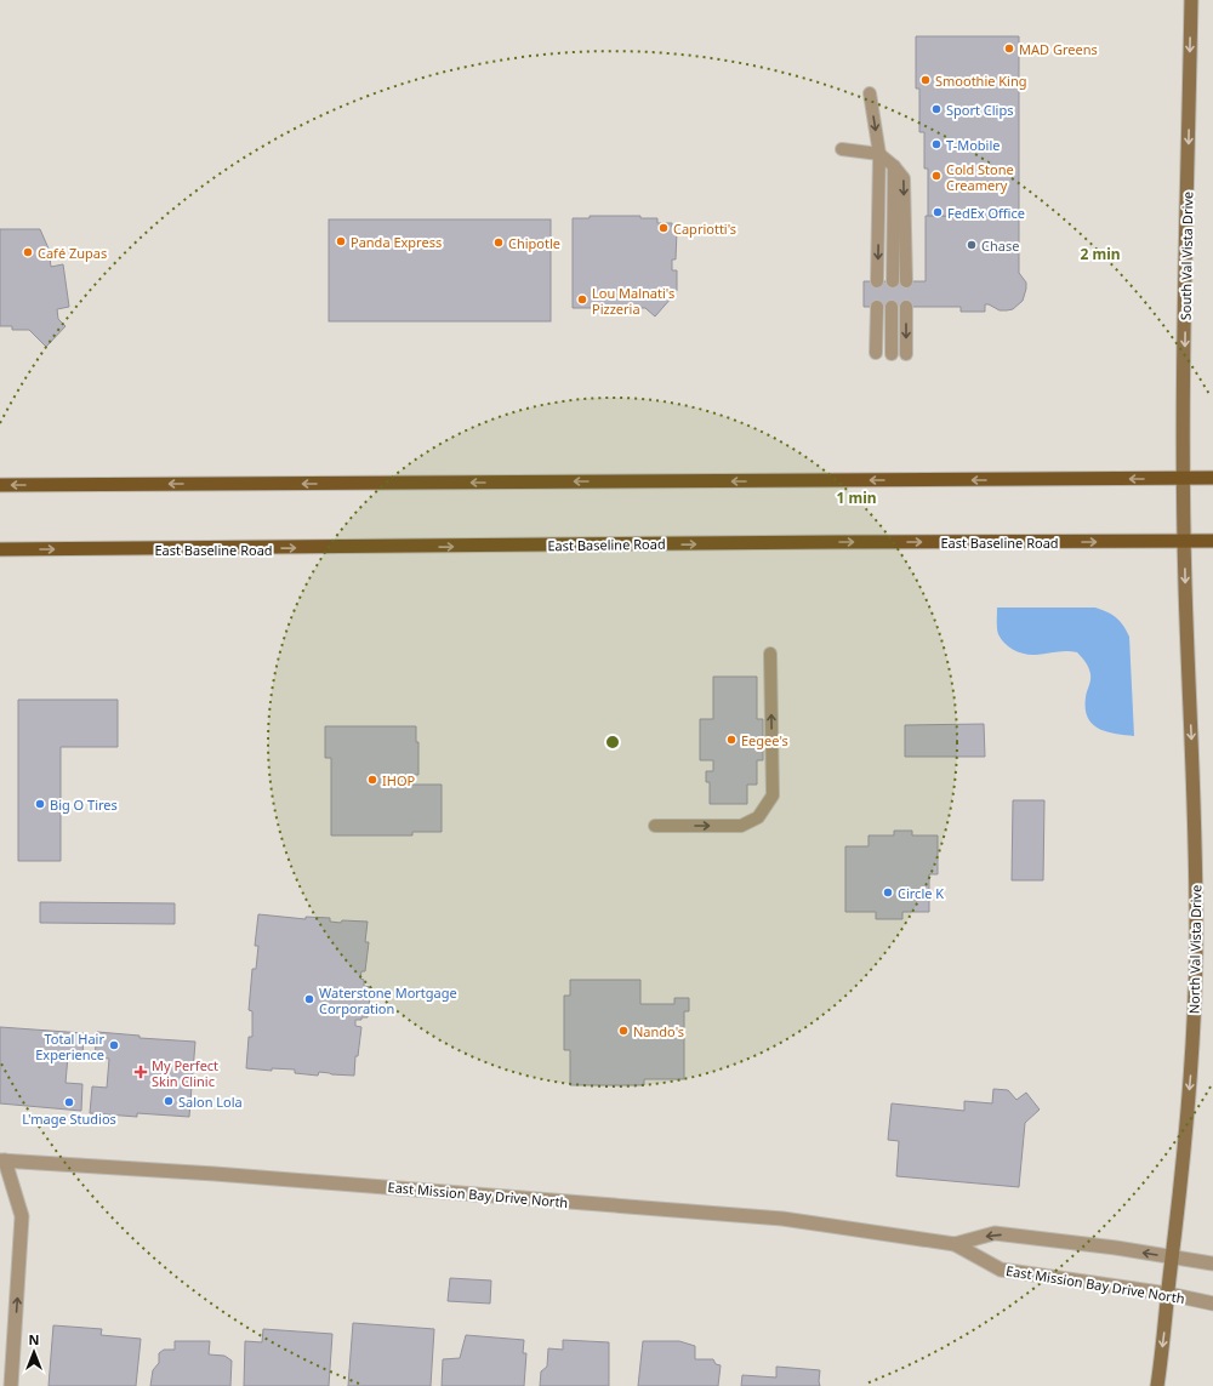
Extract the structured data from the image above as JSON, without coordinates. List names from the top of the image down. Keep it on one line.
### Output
{"streets":{"main road":["South Val Vista Drive","East Baseline Road","North Val Vista Drive"],"street":["East Mission Bay Drive North"]},"crossings":[["South Val Vista Drive","North Val Vista Drive"],["East Baseline Road","North Val Vista Drive"],["North Val Vista Drive","East Mission Bay Drive North"]],"one_way":["South Val Vista Drive","North Val Vista Drive"],"places":{"other":["MAD Greens","Smoothie King","Sport Clips","T-Mobile","Cold Stone Creamery","FedEx Office","Capriotti's","Panda Express","Chipotle","Chase","Café Zupas","Lou Malnati's Pizzeria","Eegee's","IHOP","Big O Tires","Circle K","Waterstone Mortgage Corporation","Nando's","Total Hair Experience","Salon Lola","L'mage Studios"],"health":["My Perfect Skin Clinic"]},"north":"top","rings":["2 min","1 min"]}
